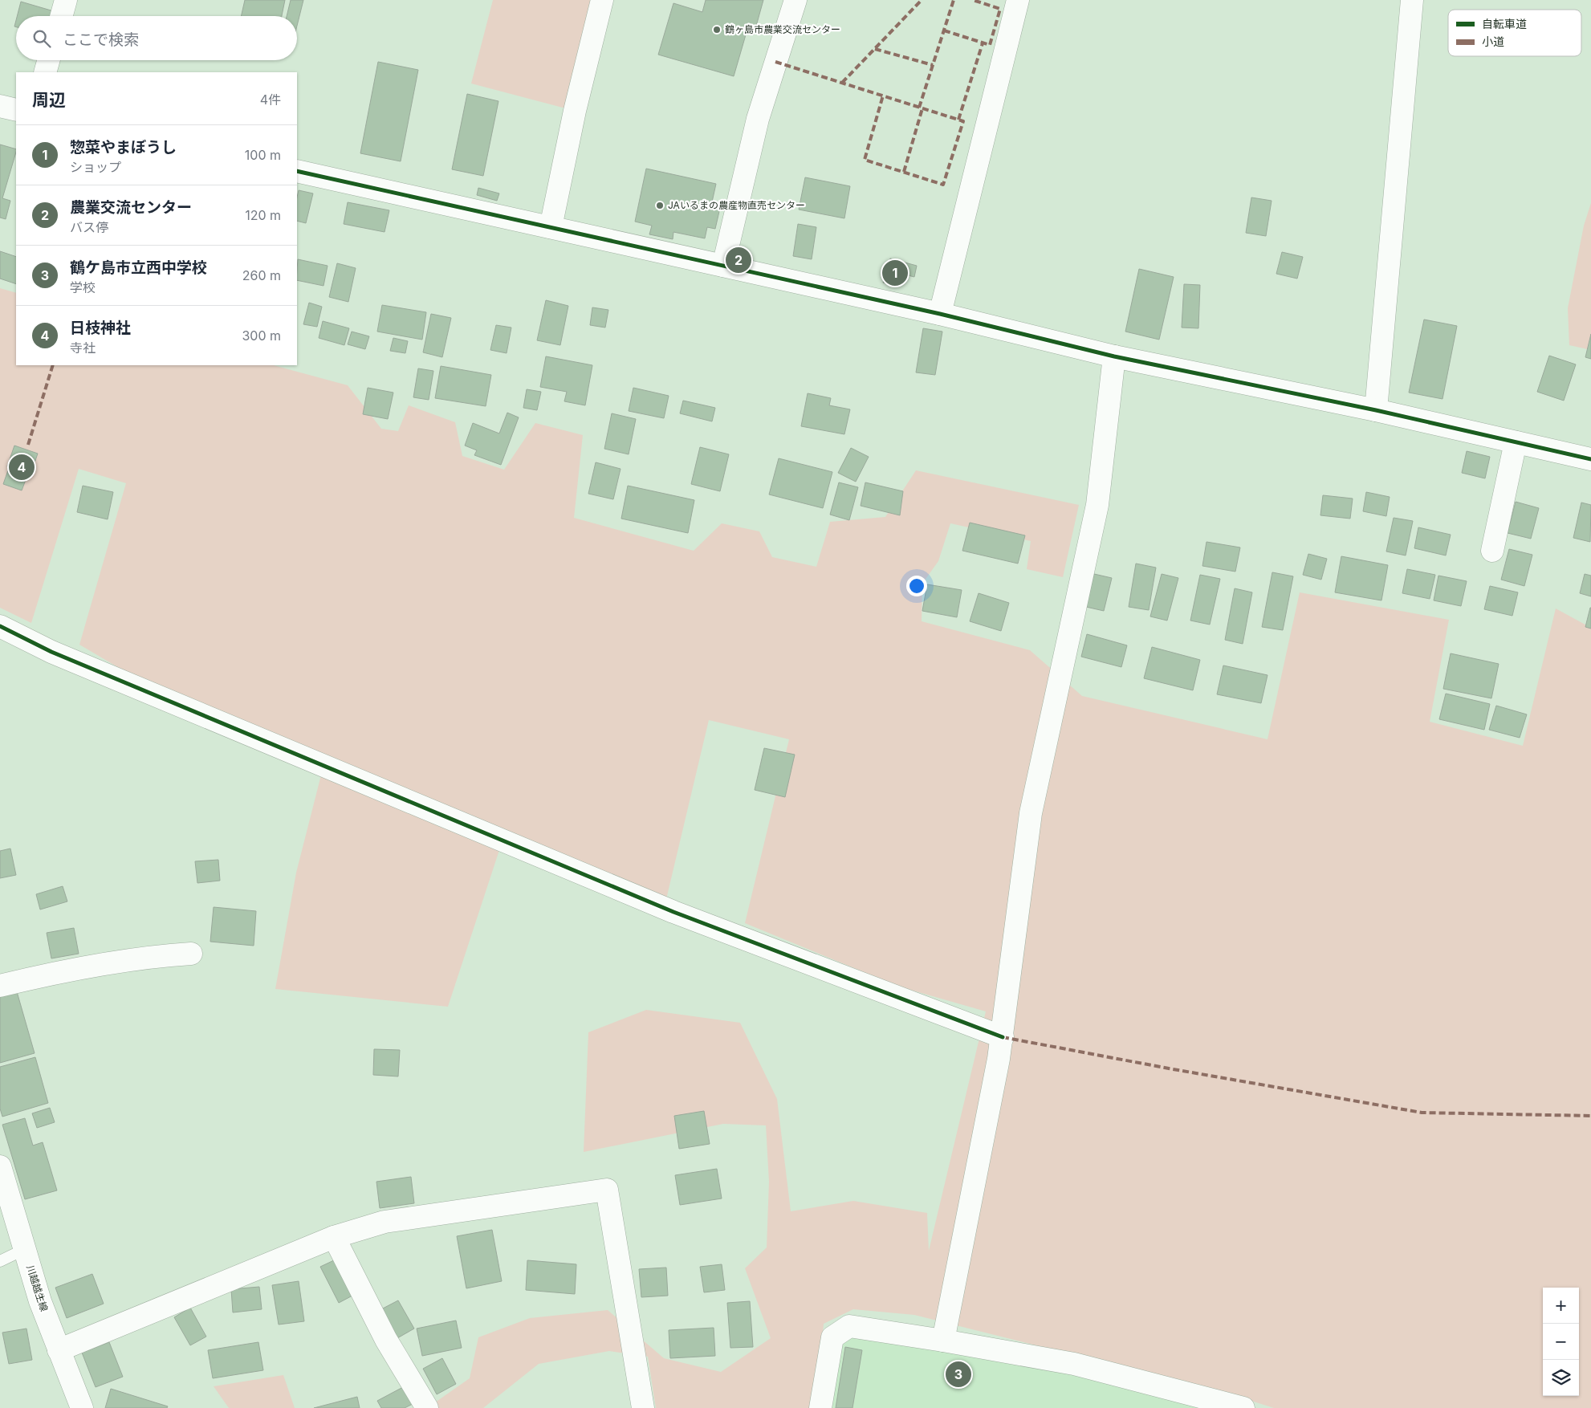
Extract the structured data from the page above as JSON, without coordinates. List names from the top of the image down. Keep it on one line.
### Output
{"streets":{"street":["川越越生線"]},"places":["鶴ヶ島市農業交流センター","JAいるまの農産物直売センター"],"legend":["自転車道","小道"],"page":{"search":"ここで検索","heading":["周辺","4件"],"list":[{"mark":"1","name":"惣菜やまぼうし","note":"ショップ","value":"100 m"},{"mark":"2","name":"農業交流センター","note":"バス停","value":"120 m"},{"mark":"3","name":"鶴ケ島市立西中学校","note":"学校","value":"260 m"},{"mark":"4","name":"日枝神社","note":"寺社","value":"300 m"}],"pins":["2","1","4","3"],"map_buttons":["+","−"]}}
